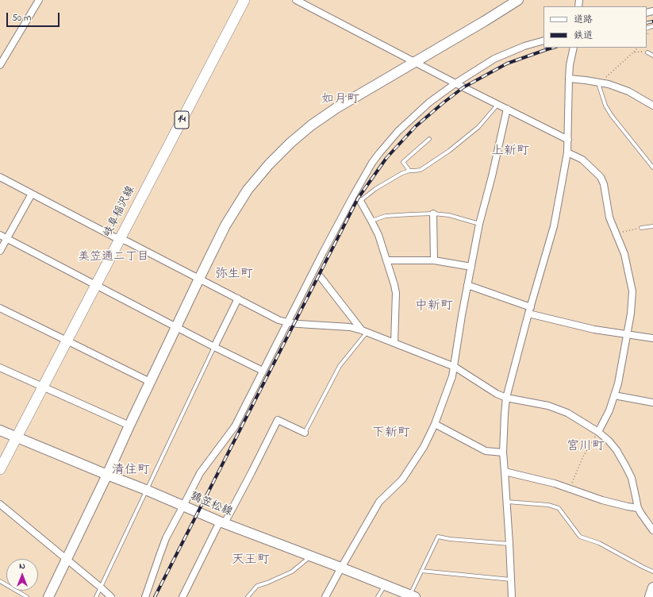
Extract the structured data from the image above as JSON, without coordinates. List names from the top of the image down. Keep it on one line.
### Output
{"streets":{"main road":["14","岐阜稲沢線"],"street":["鶉笠松線"]},"crossings":[["岐阜稲沢線","鶉笠松線"]],"districts":["如月町","上新町","美笠通二丁目","弥生町","中新町","下新町","宮川町","清住町","天王町"],"legend":["道路","鉄道"],"scale_bar":"50 m","north":"top"}
